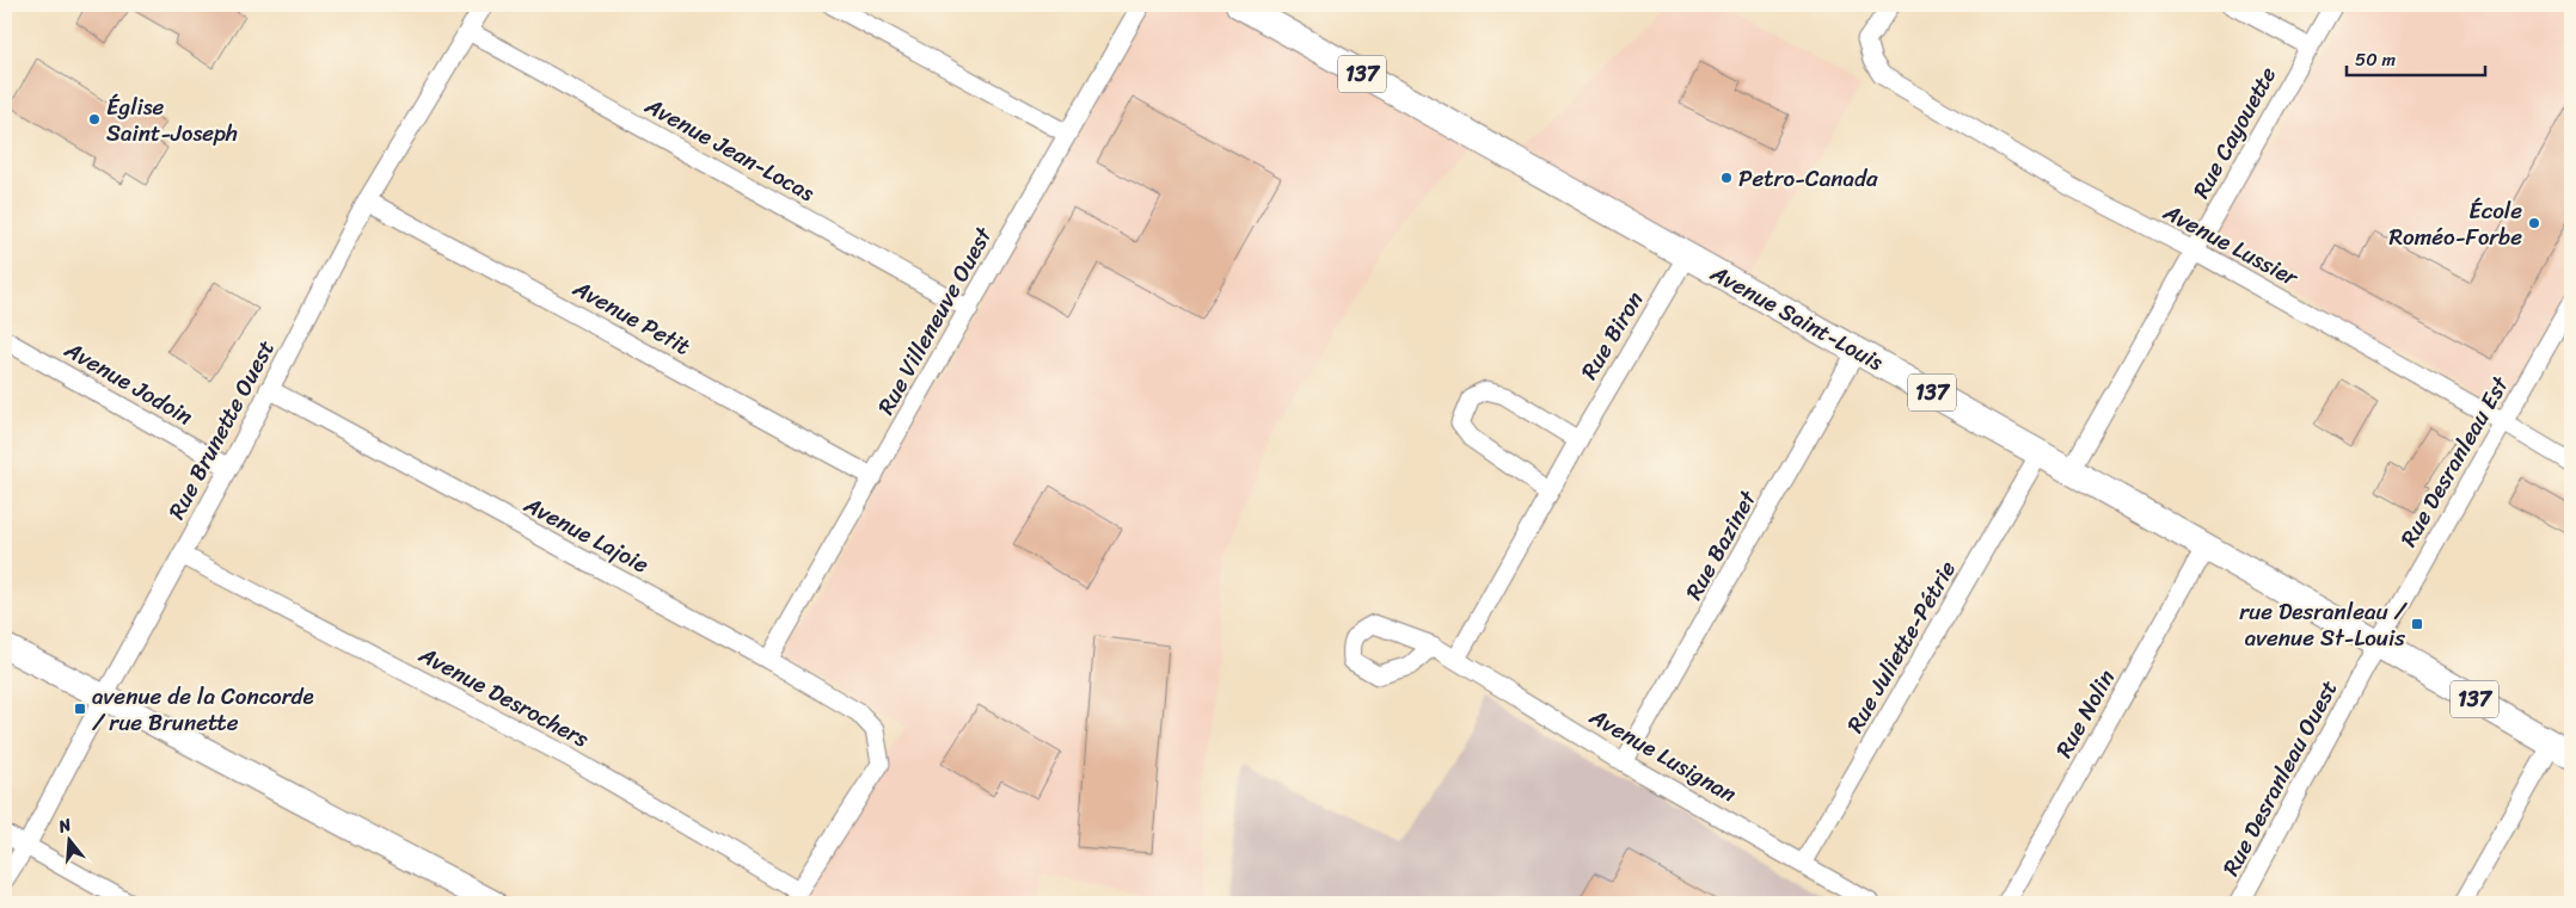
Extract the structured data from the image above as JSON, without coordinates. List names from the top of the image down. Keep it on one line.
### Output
{"streets":{"main road":["137","Avenue Saint-Louis"],"street":["Rue Cayouette","Avenue Jean-Locas","Avenue Lussier","Avenue Petit","Rue Villeneuve Ouest","Rue Biron","Avenue Jodoin","Rue Brunette Ouest","Rue Desranleau Est","Avenue Lajoie","Rue Bazinet","Rue Juliette-Pétrie","Avenue Desrochers","Rue Nolin","Avenue Lusignan","Rue Desranleau Ouest"]},"crossings":[["Rue Cayouette","Avenue Lussier"],["Rue Cayouette","Avenue Saint-Louis"],["Avenue Jean-Locas","Rue Villeneuve Ouest"],["Avenue Jean-Locas","Rue Brunette Ouest"],["Avenue Lussier","Rue Desranleau Est"],["Avenue Petit","Rue Villeneuve Ouest"],["Avenue Petit","Rue Brunette Ouest"],["Avenue Saint-Louis","Rue Biron"],["Avenue Saint-Louis","Rue Desranleau Est"],["Avenue Saint-Louis","Rue Bazinet"],["Avenue Saint-Louis","Rue Juliette-Pétrie"],["Avenue Saint-Louis","Rue Nolin"],["Avenue Saint-Louis","Rue Desranleau Ouest"],["Rue Villeneuve Ouest","Avenue Lajoie"],["Rue Biron","Avenue Lusignan"],["Avenue Jodoin","Rue Brunette Ouest"],["Rue Brunette Ouest","Avenue Lajoie"],["Rue Brunette Ouest","Avenue Desrochers"],["Rue Desranleau Est","Rue Desranleau Ouest"],["Avenue Lajoie","Avenue Desrochers"],["Rue Bazinet","Avenue Lusignan"],["Rue Juliette-Pétrie","Avenue Lusignan"]],"places":{"other":["Église Saint-Joseph","Petro-Canada","École Roméo-Forbe"],"transit":["rue Desranleau / avenue St-Louis","avenue de la Concorde / rue Brunette"]},"scale_bar":"50 m","north":"top"}
